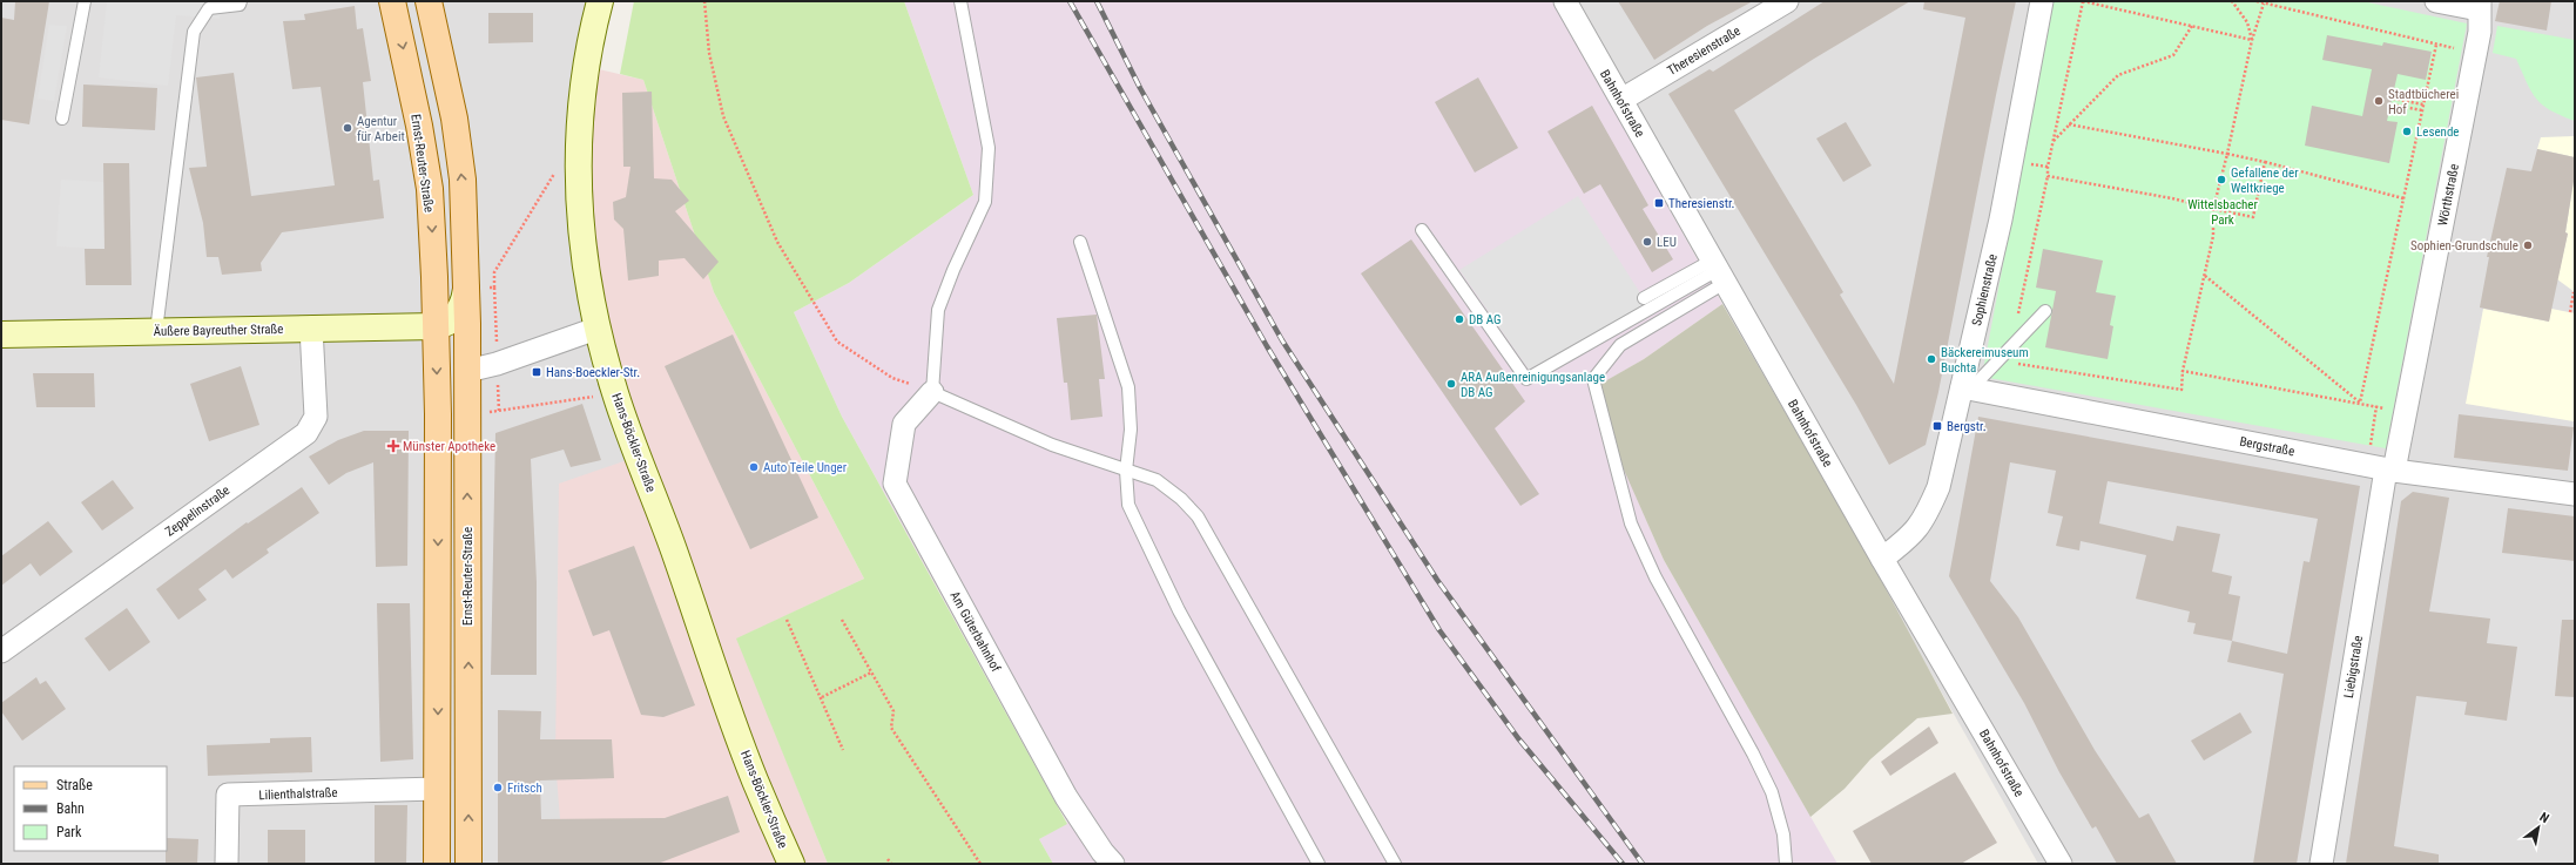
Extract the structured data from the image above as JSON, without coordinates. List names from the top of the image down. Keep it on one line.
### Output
{"streets":{"main road":["Ernst-Reuter-Straße","Äußere Bayreuther Straße","Hans-Böckler-Straße"],"street":["Theresienstraße","Bahnhofstraße","Wörthstraße","Sophienstraße","Bergstraße","Zeppelinstraße","Am Güterbahnhof","Liebigstraße","Lilienthalstraße"]},"crossings":[["Theresienstraße","Bahnhofstraße"],["Bahnhofstraße","Sophienstraße"],["Ernst-Reuter-Straße","Äußere Bayreuther Straße"],["Ernst-Reuter-Straße","Lilienthalstraße"],["Wörthstraße","Bergstraße"],["Wörthstraße","Liebigstraße"],["Sophienstraße","Bergstraße"],["Äußere Bayreuther Straße","Zeppelinstraße"],["Bergstraße","Liebigstraße"]],"parks":["Wittelsbacher Park"],"places":{"other":["Stadtbücherei Hof","Agentur für Arbeit","Lesende","Gefallene der Weltkriege","LEU","Sophien-Grundschule","DB AG","Bäckereimuseum Buchta","ARA Außenreinigungsanlage DB AG","Auto Teile Unger","Fritsch"],"transit":["Theresienstr.","Hans-Boeckler-Str.","Bergstr."],"health":["Münster Apotheke"]},"legend":["Straße","Bahn","Park"],"north":"top right"}
